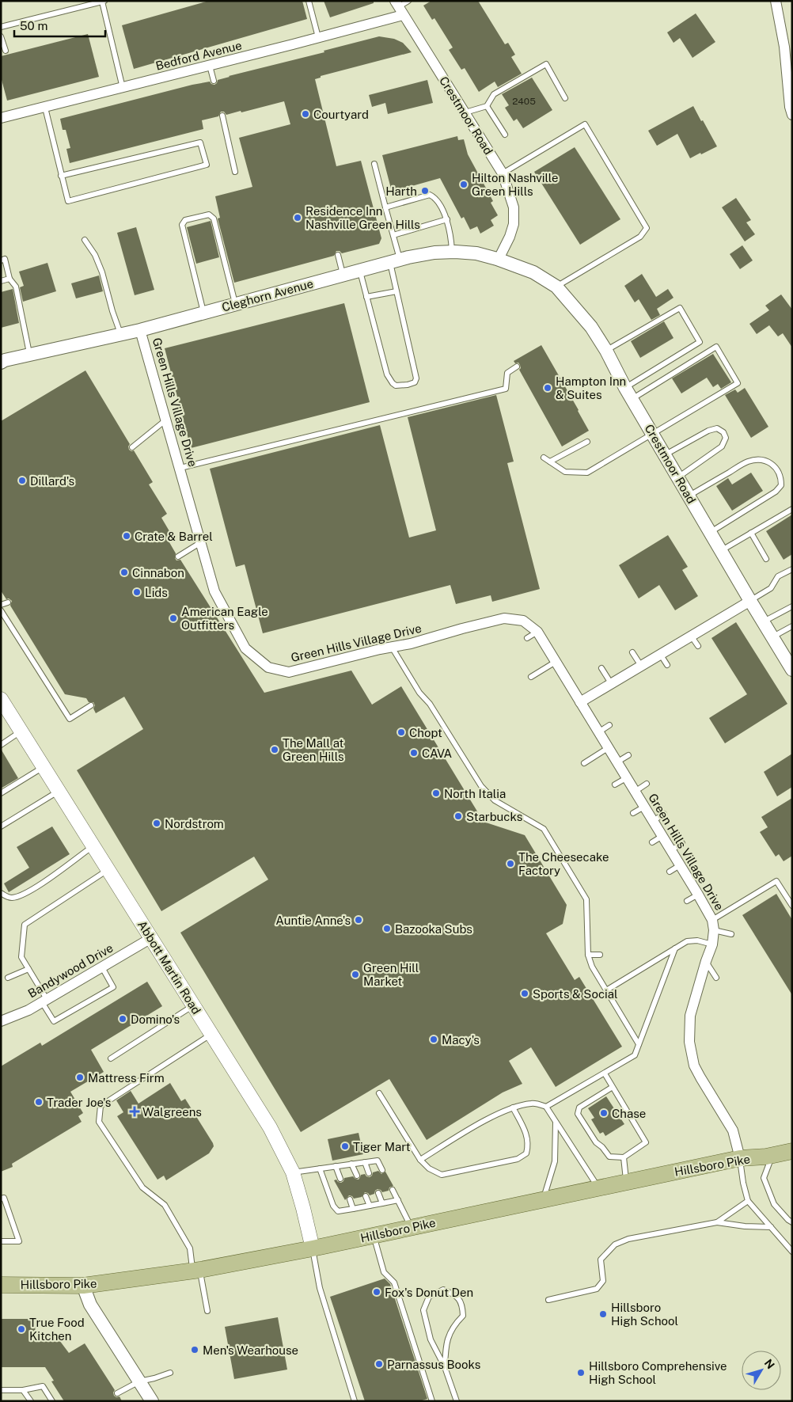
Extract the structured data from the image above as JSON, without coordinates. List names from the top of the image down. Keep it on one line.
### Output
{"streets":{"main road":["Abbott Martin Road","Hillsboro Pike"],"street":["Bedford Avenue","Crestmoor Road","Cleghorn Avenue","Green Hills Village Drive","Bandywood Drive"]},"crossings":[["Bedford Avenue","Crestmoor Road"],["Crestmoor Road","Cleghorn Avenue"],["Cleghorn Avenue","Green Hills Village Drive"],["Green Hills Village Drive","Hillsboro Pike"],["Abbott Martin Road","Bandywood Drive"],["Abbott Martin Road","Hillsboro Pike"]],"places":{"other":["Courtyard","Hilton Nashville Green Hills","Harth","Residence Inn Nashville Green Hills","Hampton Inn & Suites","Dillard's","Crate & Barrel","Cinnabon","Lids","American Eagle Outfitters","Chopt","The Mall at Green Hills","CAVA","North Italia","Starbucks","Nordstrom","The Cheesecake Factory","Auntie Anne's","Bazooka Subs","Green Hill Market","Sports & Social","Domino's","Macy's","Mattress Firm","Trader Joe's","Chase","Tiger Mart","Fox's Donut Den","Hillsboro High School","True Food Kitchen","Men's Wearhouse","Parnassus Books","Hillsboro Comprehensive High School"],"health":["Walgreens"]},"house_numbers":["2405"],"scale_bar":"50 m","north":"top right"}
